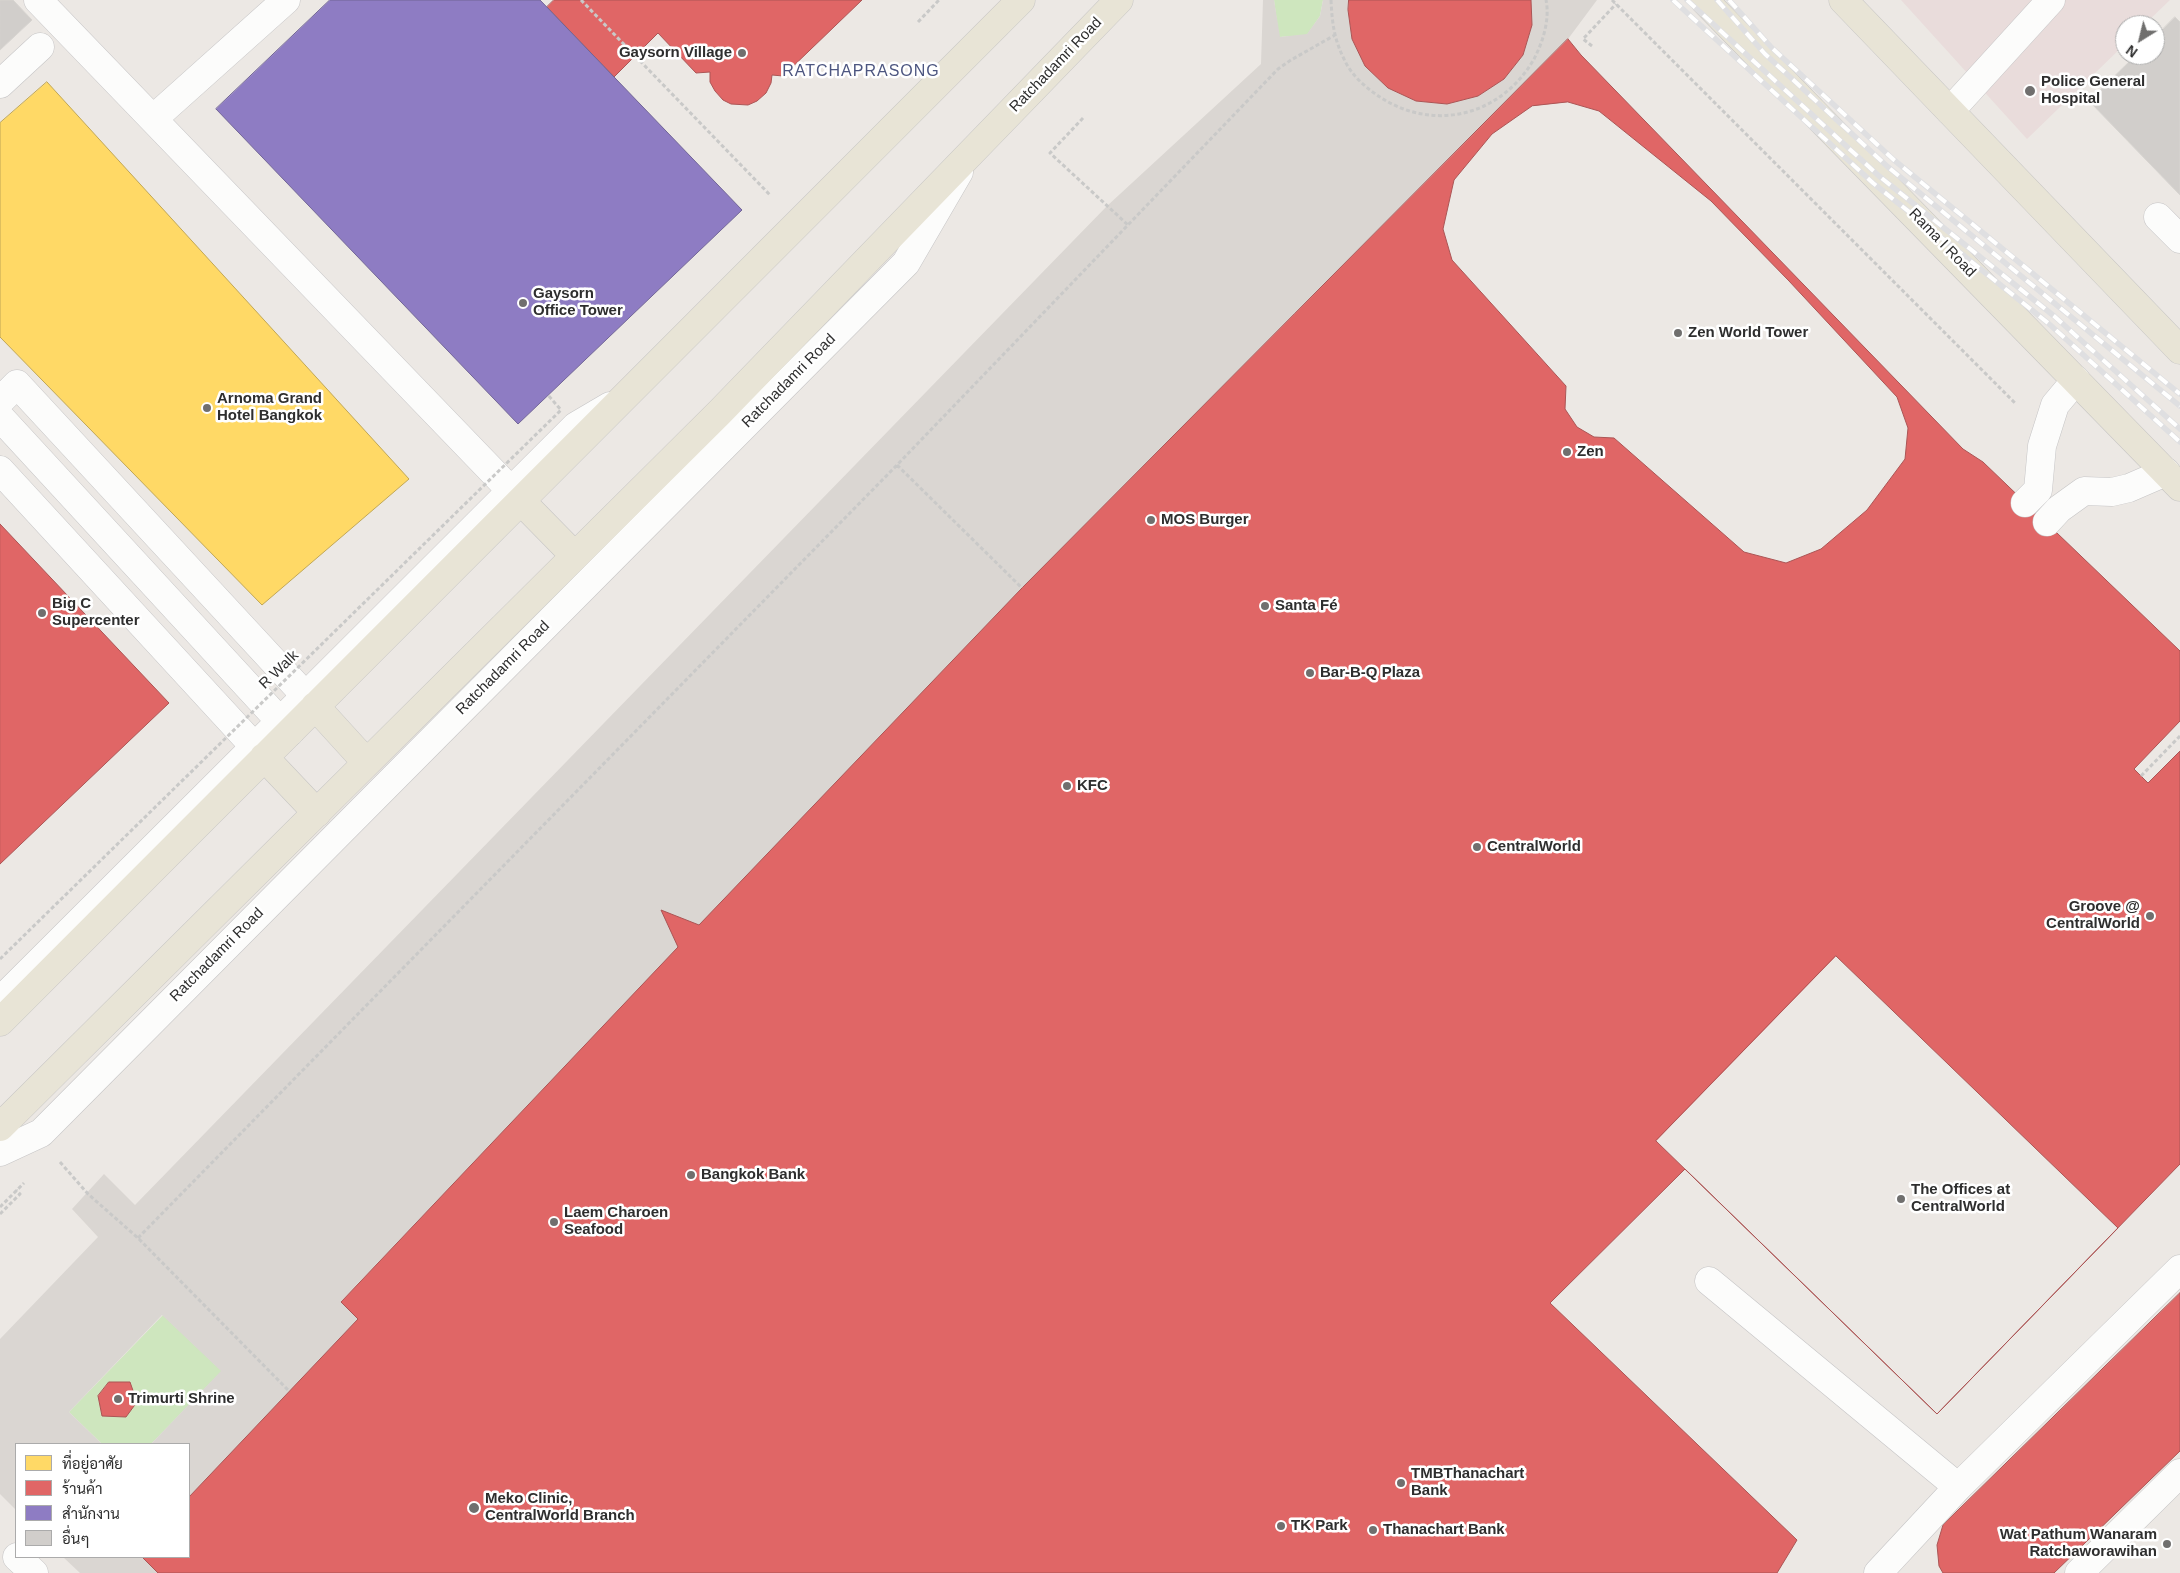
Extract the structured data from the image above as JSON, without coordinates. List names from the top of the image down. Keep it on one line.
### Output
{"streets":{"main road":["Ratchadamri Road","Rama I Road"],"path":["R Walk"]},"districts":["RATCHAPRASONG"],"places":["Gaysorn Village","Police General Hospital","Gaysorn Office Tower","Zen World Tower","Arnoma Grand Hotel Bangkok","Zen","MOS Burger","Santa Fé","Big C Supercenter","Bar-B-Q Plaza","KFC","CentralWorld","Groove @ CentralWorld","Bangkok Bank","The Offices at CentralWorld","Laem Charoen Seafood","Trimurti Shrine","TMBThanachart Bank","Meko Clinic, CentralWorld Branch","TK Park","Thanachart Bank","Wat Pathum Wanaram Ratchaworawihan"],"legend":["ที่อยู่อาศัย","ร้านค้า","สำนักงาน","อื่นๆ"],"north":"bottom left"}
